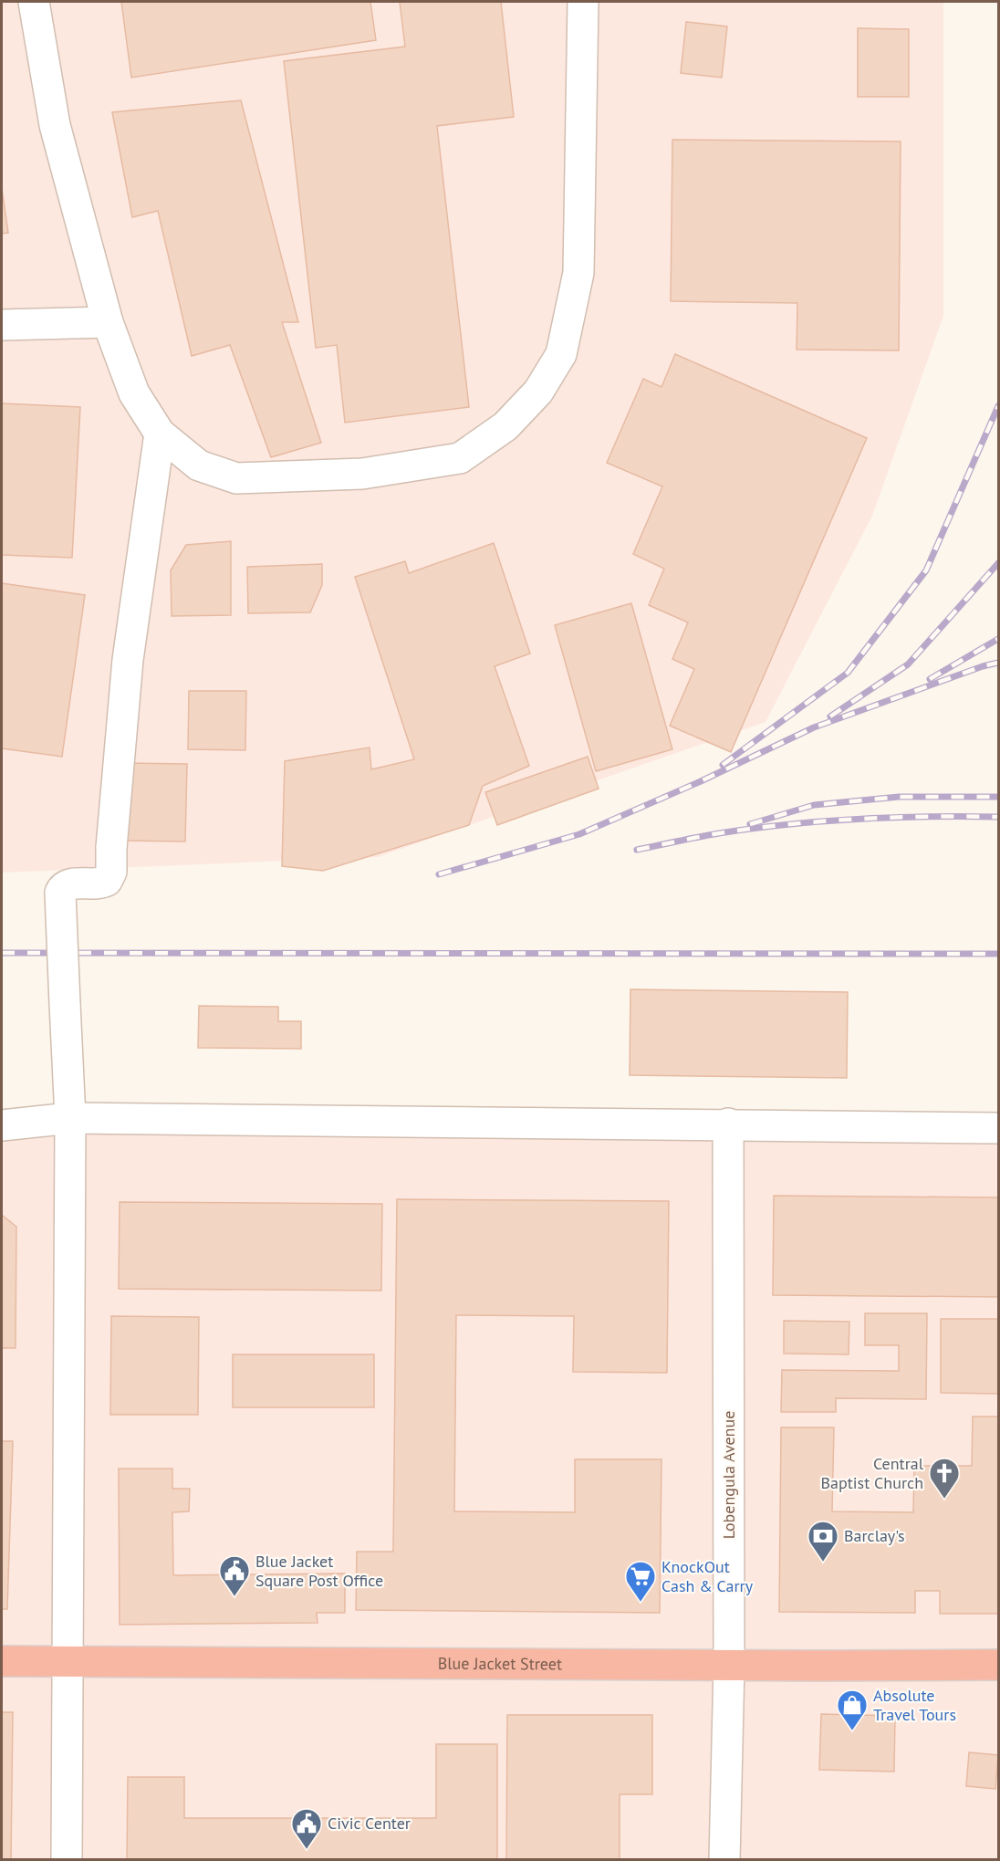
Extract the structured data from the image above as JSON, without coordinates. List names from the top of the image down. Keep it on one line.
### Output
{"streets":{"highway":["Blue Jacket Street"],"lane":["Lobengula Avenue"]},"crossings":[["Lobengula Avenue","Blue Jacket Street"]],"places":{"church":["Central Baptist Church"],"bank":["Barclay's"],"public building":["Blue Jacket Square Post Office","Civic Center"],"supermarket":["KnockOut Cash & Carry"],"shop":["Absolute Travel Tours"]}}
